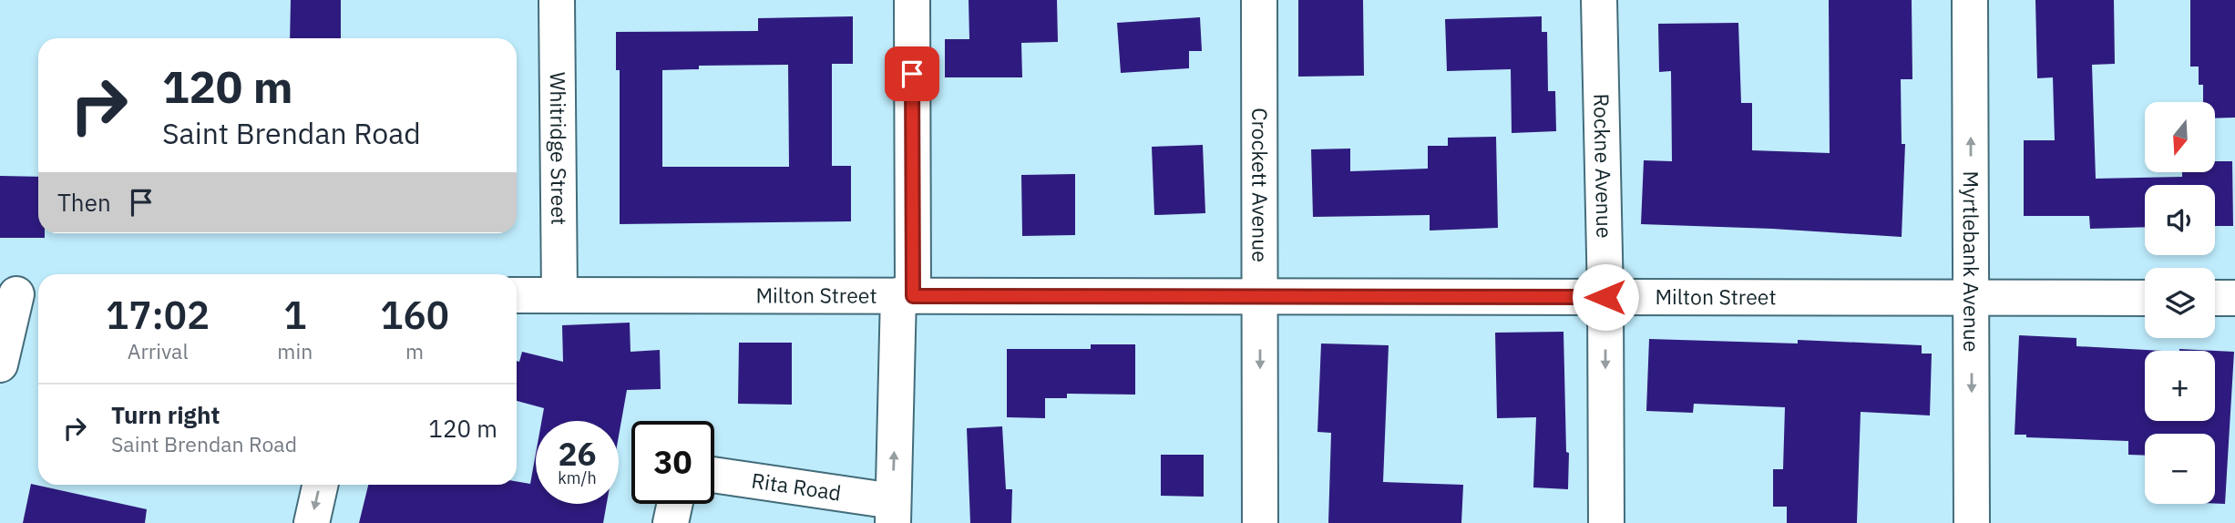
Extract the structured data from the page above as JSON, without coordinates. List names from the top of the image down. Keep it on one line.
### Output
{"streets":{"street":["Whitridge Street","Rockne Avenue","Crockett Avenue","Myrtlebank Avenue","Milton Street","Rita Road"]},"crossings":[["Whitridge Street","Milton Street"],["Rockne Avenue","Milton Street"],["Crockett Avenue","Milton Street"],["Myrtlebank Avenue","Milton Street"]],"one_way":["Rockne Avenue","Crockett Avenue"],"north":"bottom","page":{"turn":["120 m","Saint Brendan Road"],"map_buttons":["+","−"],"then":"Then","eta":["17:02","Arrival","1","min","160","m"],"list":[{"name":"Turn right","note":"Saint Brendan Road","value":"120 m"}],"speed":"26 km/h","limit":"30"}}
